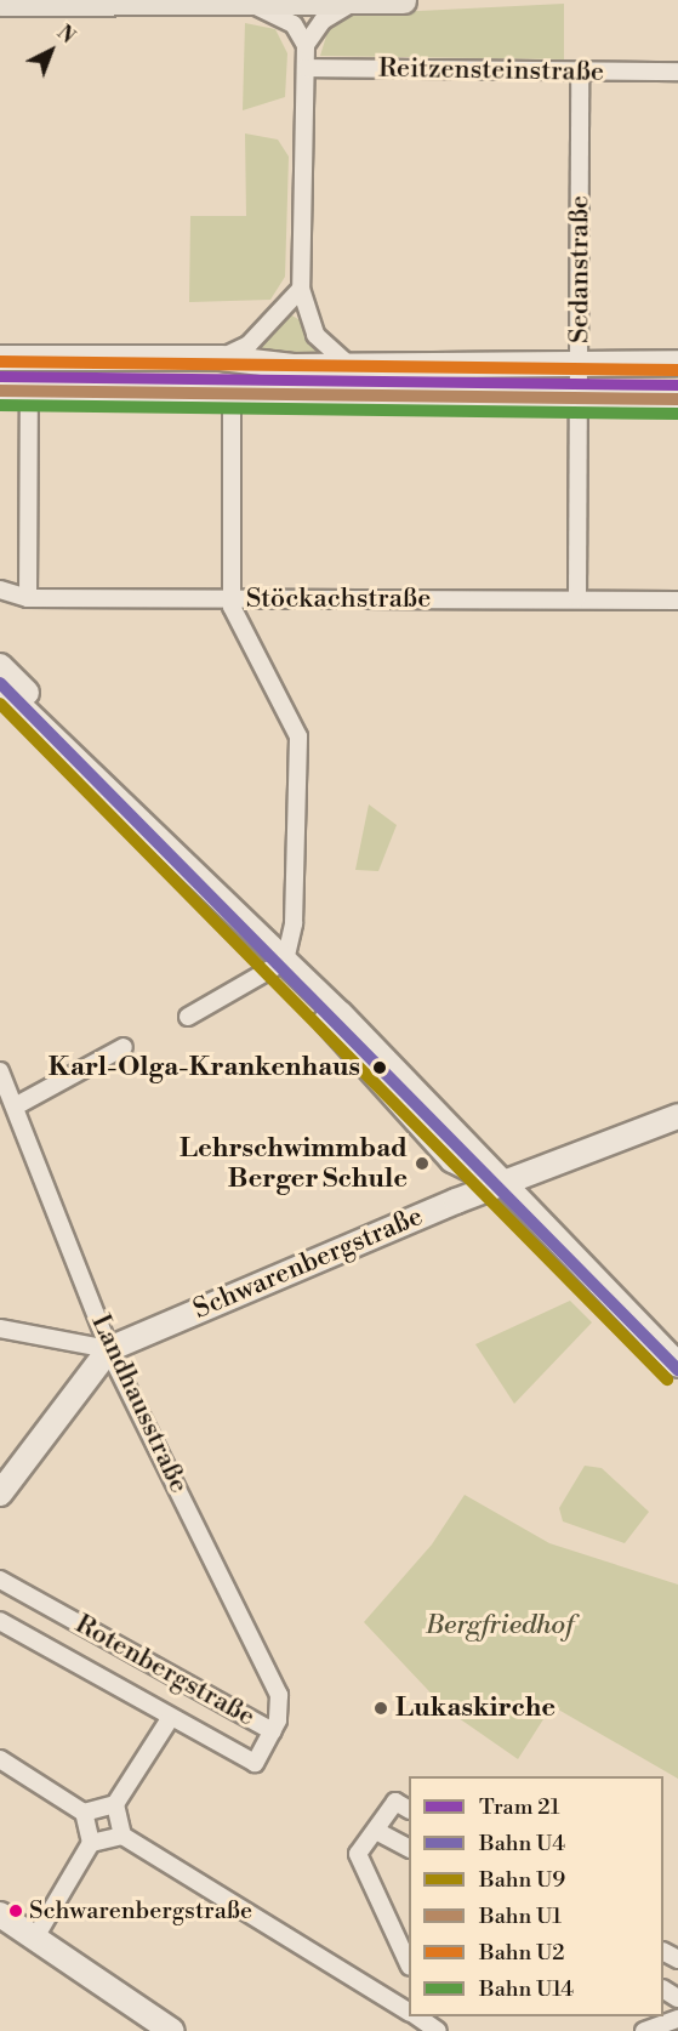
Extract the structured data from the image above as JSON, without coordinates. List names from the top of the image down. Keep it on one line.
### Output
{"streets":{"street":["Reitzensteinstraße","Sedanstraße","Stöckachstraße","Schwarenbergstraße","Landhausstraße","Rotenbergstraße"]},"crossings":[["Reitzensteinstraße","Sedanstraße"],["Sedanstraße","Stöckachstraße"],["Schwarenbergstraße","Landhausstraße"],["Landhausstraße","Rotenbergstraße"]],"parks":["Bergfriedhof"],"places":["Karl-Olga-Krankenhaus","Lehrschwimmbad Berger Schule","Lukaskirche","Schwarenbergstraße"],"lines":["rail line U2","tram line 21","rail line U1","rail line U14","rail line U4","rail line U9"],"legend":["Tram 21","Bahn U4","Bahn U9","Bahn U1","Bahn U2","Bahn U14"],"north":"top right"}
